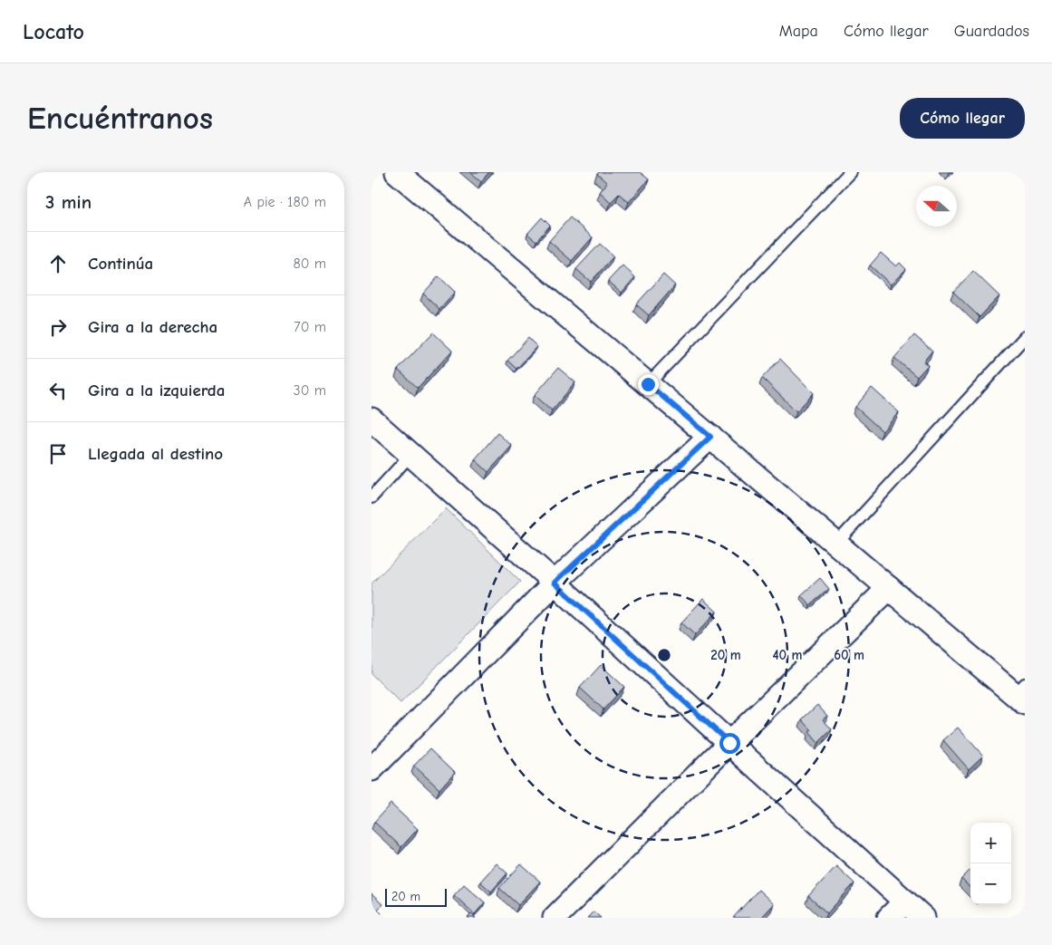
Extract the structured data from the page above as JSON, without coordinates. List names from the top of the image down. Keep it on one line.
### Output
{"scale_bar":"20 m","north":"left","page":{"header":"Locato","nav":["Mapa","Cómo llegar","Guardados"],"buttons":"Cómo llegar","title":"Encuéntranos","heading":["3 min","A pie · 180 m"],"list":[["Continúa","80 m"],["Gira a la derecha","70 m"],["Gira a la izquierda","30 m"],"Llegada al destino"],"map_buttons":["+","−"],"scale":"20 m"},"rings":["20 m","40 m","60 m"]}
